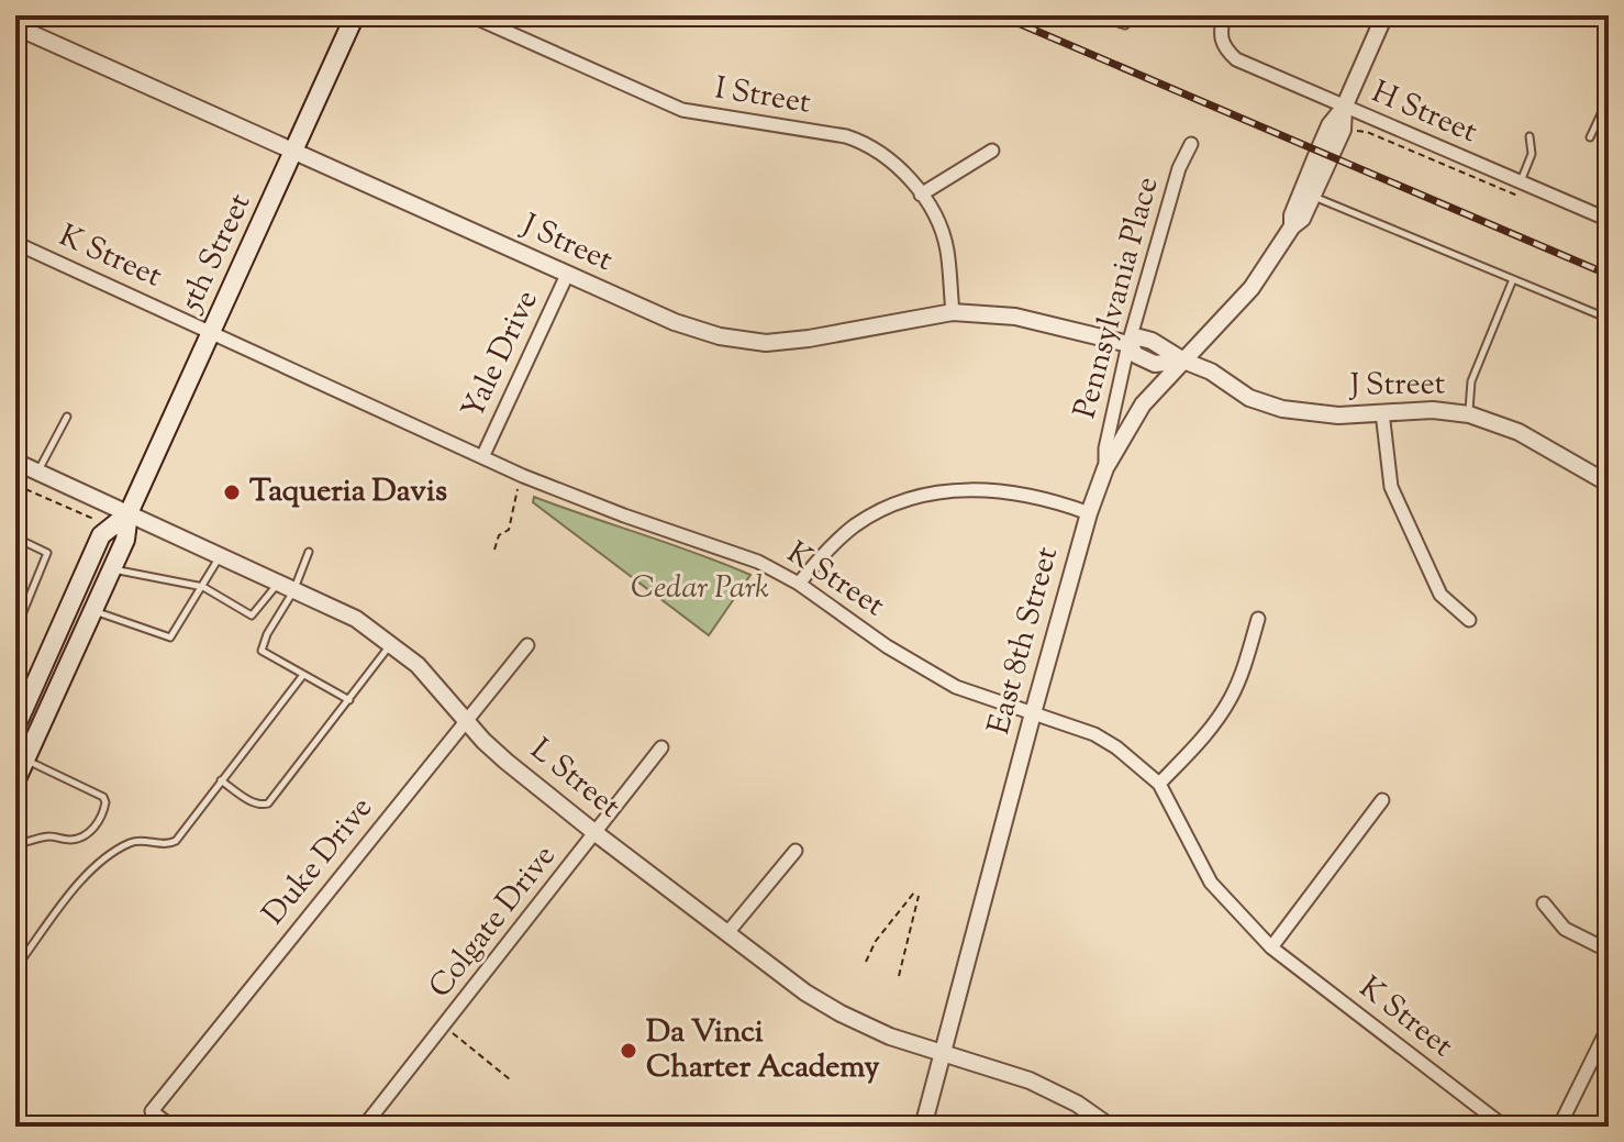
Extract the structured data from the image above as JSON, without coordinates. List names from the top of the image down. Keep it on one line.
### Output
{"streets":{"main road":["5th Street"],"street":["I Street","H Street","J Street","K Street","Pennsylvania Place","Yale Drive","East 8th Street","L Street","Duke Drive","Colgate Drive"]},"crossings":[["I Street","J Street"],["H Street","East 8th Street"],["J Street","5th Street"],["J Street","Pennsylvania Place"],["J Street","Yale Drive"],["J Street","East 8th Street"],["5th Street","K Street"],["5th Street","L Street"],["K Street","Yale Drive"],["K Street","East 8th Street"],["Pennsylvania Place","East 8th Street"],["East 8th Street","L Street"],["L Street","Duke Drive"],["L Street","Colgate Drive"]],"parks":["Cedar Park"],"places":["Taqueria Davis","Da Vinci Charter Academy"]}
